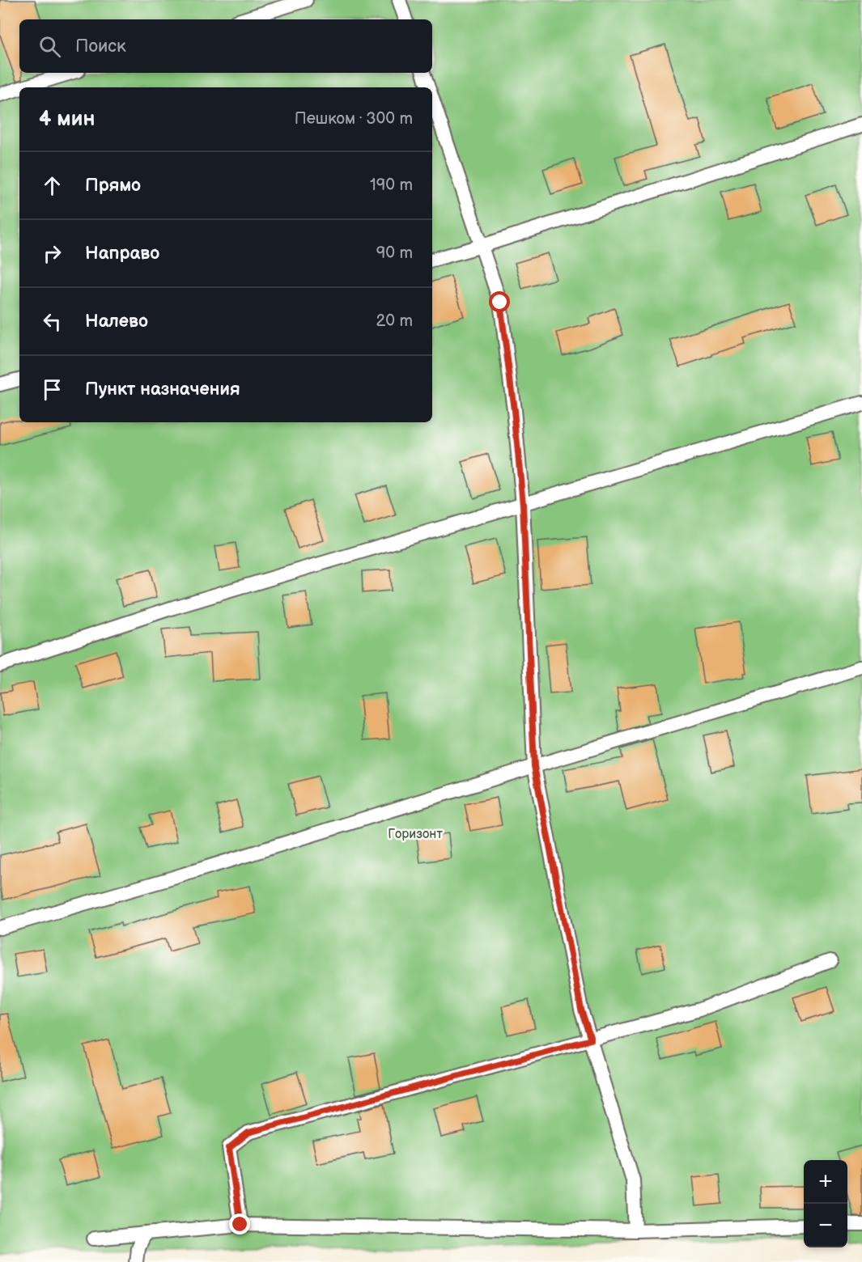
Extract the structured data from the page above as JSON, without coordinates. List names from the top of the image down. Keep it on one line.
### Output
{"parks":["Горизонт"],"page":{"search":"Поиск","heading":["4 мин","Пешком · 300 m"],"list":[["Прямо","190 m"],["Направо","90 m"],["Налево","20 m"],"Пункт назначения"],"map_buttons":["+","−"]}}
